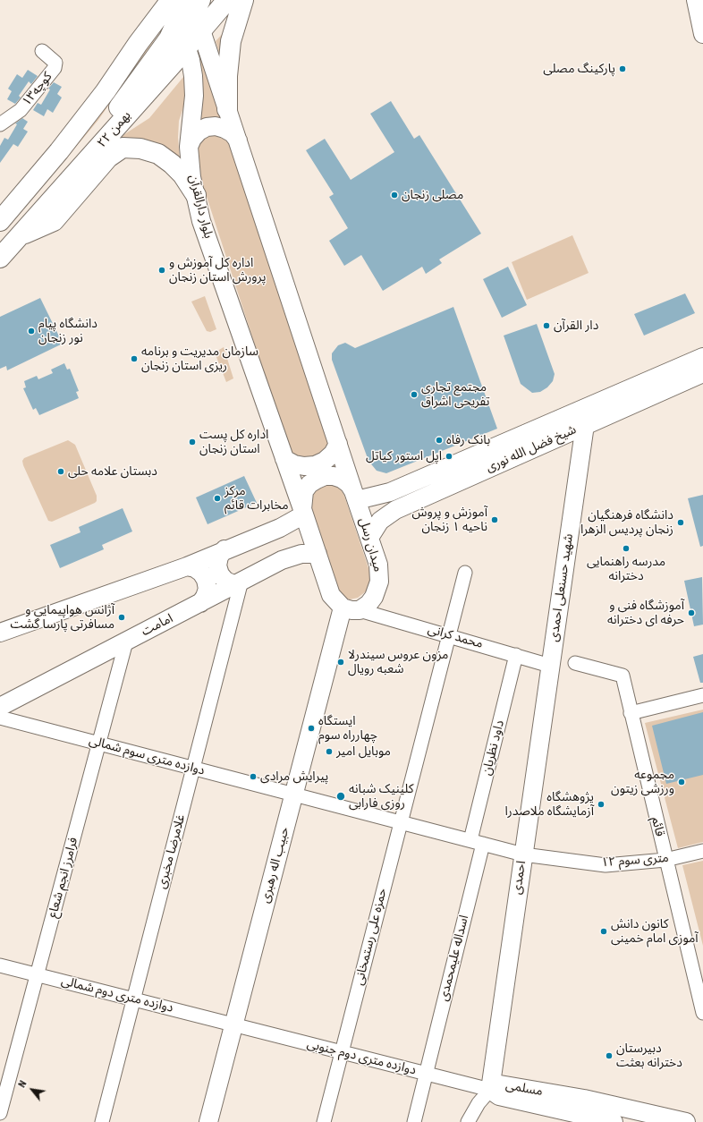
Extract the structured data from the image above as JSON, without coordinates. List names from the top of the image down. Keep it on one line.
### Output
{"streets":{"highway":["۲۲ بهمن"],"main road":["بلوار دارالقرآن","شیخ فضل الله نوری","میدان رسل","شهید حسنعلی احمدی","امامت","حبیب اله رهبری","احمدی","مسلمی"],"street":["کوچه۱۳","محمد کرانی","داود نظریان","دوازده متری سوم شمالی","قائم","غلامرضا مخبری","۱۲ متری سوم","فرامرز انجم شعاع","حمزه علی رستمخانی","اسداله علیمحمدی","دوازده متری دوم شمالی","دوازده متری دوم جنوبی"]},"crossings":[["۲۲ بهمن","بلوار دارالقرآن"],["بلوار دارالقرآن","میدان رسل"],["شیخ فضل الله نوری","میدان رسل"],["شیخ فضل الله نوری","شهید حسنعلی احمدی"],["میدان رسل","امامت"],["میدان رسل","محمد کرانی"],["میدان رسل","حبیب اله رهبری"],["شهید حسنعلی احمدی","محمد کرانی"],["شهید حسنعلی احمدی","احمدی"],["امامت","غلامرضا مخبری"],["امامت","فرامرز انجم شعاع"],["محمد کرانی","داود نظریان"],["محمد کرانی","حبیب اله رهبری"],["محمد کرانی","احمدی"],["محمد کرانی","حمزه علی رستمخانی"],["داود نظریان","۱۲ متری سوم"],["داود نظریان","اسداله علیمحمدی"],["دوازده متری سوم شمالی","غلامرضا مخبری"],["دوازده متری سوم شمالی","۱۲ متری سوم"],["دوازده متری سوم شمالی","حبیب اله رهبری"],["دوازده متری سوم شمالی","فرامرز انجم شعاع"],["دوازده متری سوم شمالی","حمزه علی رستمخانی"],["قائم","۱۲ متری سوم"],["غلامرضا مخبری","دوازده متری دوم شمالی"],["۱۲ متری سوم","احمدی"],["۱۲ متری سوم","حمزه علی رستمخانی"],["۱۲ متری سوم","اسداله علیمحمدی"],["حبیب اله رهبری","دوازده متری دوم شمالی"],["حبیب اله رهبری","دوازده متری دوم جنوبی"],["فرامرز انجم شعاع","دوازده متری دوم شمالی"],["احمدی","دوازده متری دوم جنوبی"],["احمدی","مسلمی"],["حمزه علی رستمخانی","دوازده متری دوم جنوبی"],["اسداله علیمحمدی","دوازده متری دوم جنوبی"],["دوازده متری دوم شمالی","دوازده متری دوم جنوبی"],["دوازده متری دوم جنوبی","مسلمی"]],"places":["پارکینگ مصلی","مصلی زنجان","اداره کل آموزش و پرورش استان زنجان","دار القرآن","دانشگاه پیام نور زنجان","سازمان مدیریت و برنامه ریزی استان زنجان","مجتمع تجاری تفریحی اشراق","بانک رفاه","اداره کل پست استان زنجان","اپل استور کیاتل","دبستان علامه حلی","مرکز مخابرات قائم","آموزش و پروش ناحیه ۱ زنجان","دانشگاه فرهنگیان زنجان پردیس الزهرا","مدرسه راهنمایی دخترانه","آموزشگاه فنی و حرفه ای دخترانه","آژانس هواپیمایی و مسافرتی پارسا گشت","مزون عروس سیندرلا شعبه رویال","ایستگاه چهارراه سوم","موبایل امیر","پیرایش مرادی","مجموعه ورزشی زیتون","کلینیک شبانه روزی فارابی","پژوهشگاه آزمایشگاه ملاصدرا","کانون دانش آموزی امام خمینی","دبیرستان دخترانه بعثت"],"north":"top left"}
